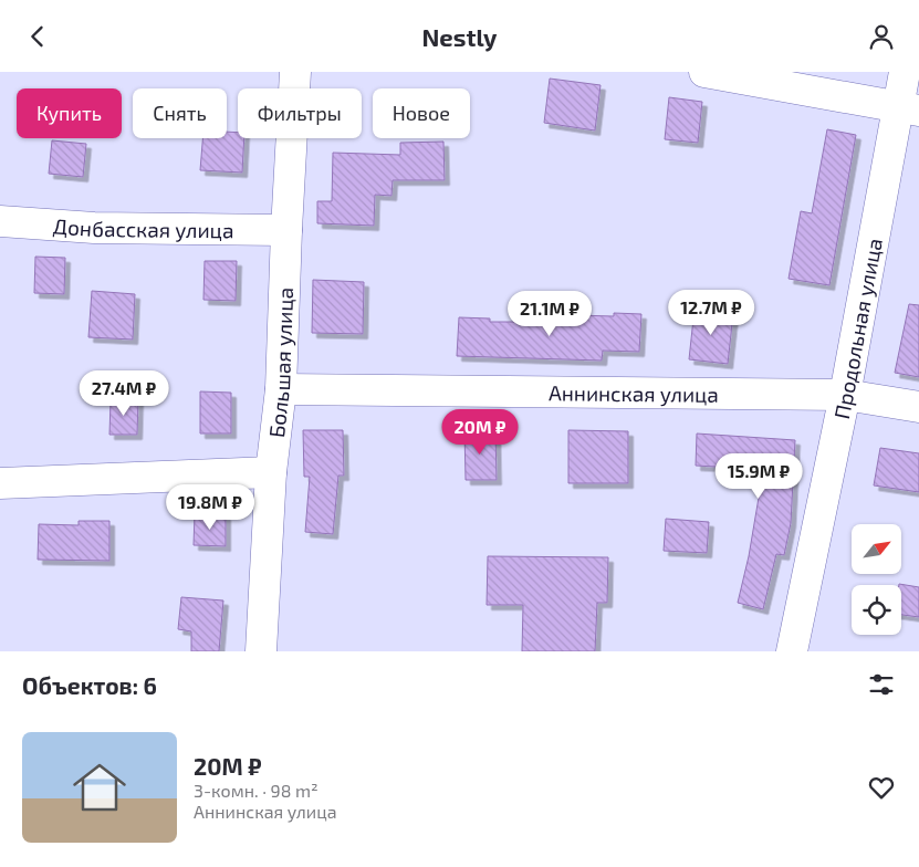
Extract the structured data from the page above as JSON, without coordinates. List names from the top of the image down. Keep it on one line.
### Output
{"streets":{"street":["Донбасская улица","Продольная улица","Большая улица","Аннинская улица"]},"crossings":[["Донбасская улица","Большая улица"],["Продольная улица","Аннинская улица"],["Большая улица","Аннинская улица"]],"north":"top right","page":{"header":"Nestly","chip":["Купить","Снять","Фильтры","Новое"],"price":["12.7M ₽","21.1M ₽","27.4M ₽","20M ₽","15.9M ₽","19.8M ₽"],"heading":"Объектов: 6","list":[{"name":"20M ₽","note":"3-комн. · 98 m² · Аннинская улица"}]}}
